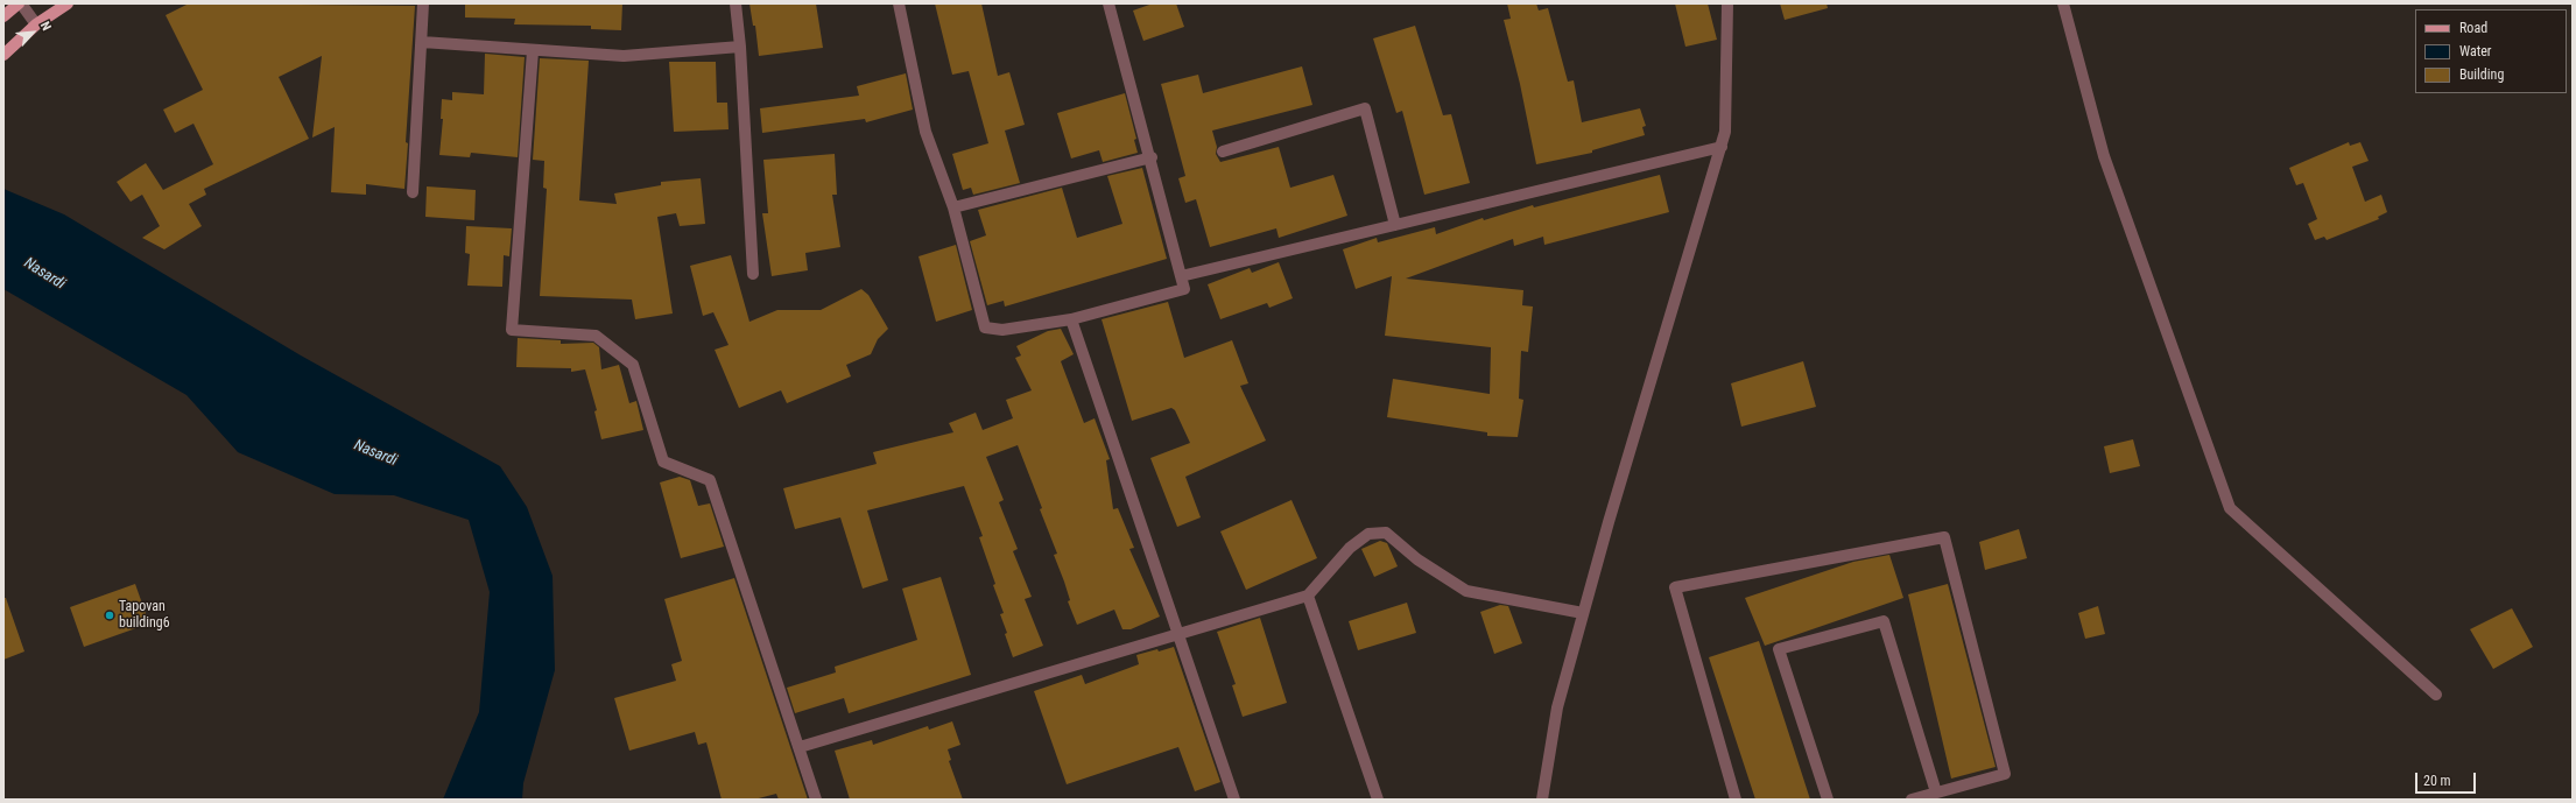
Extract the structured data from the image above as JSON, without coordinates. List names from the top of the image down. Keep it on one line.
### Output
{"water":["Nasardi"],"places":["Tapovan building6"],"legend":["Road","Water","Building"],"scale_bar":"20 m","north":"top right"}
